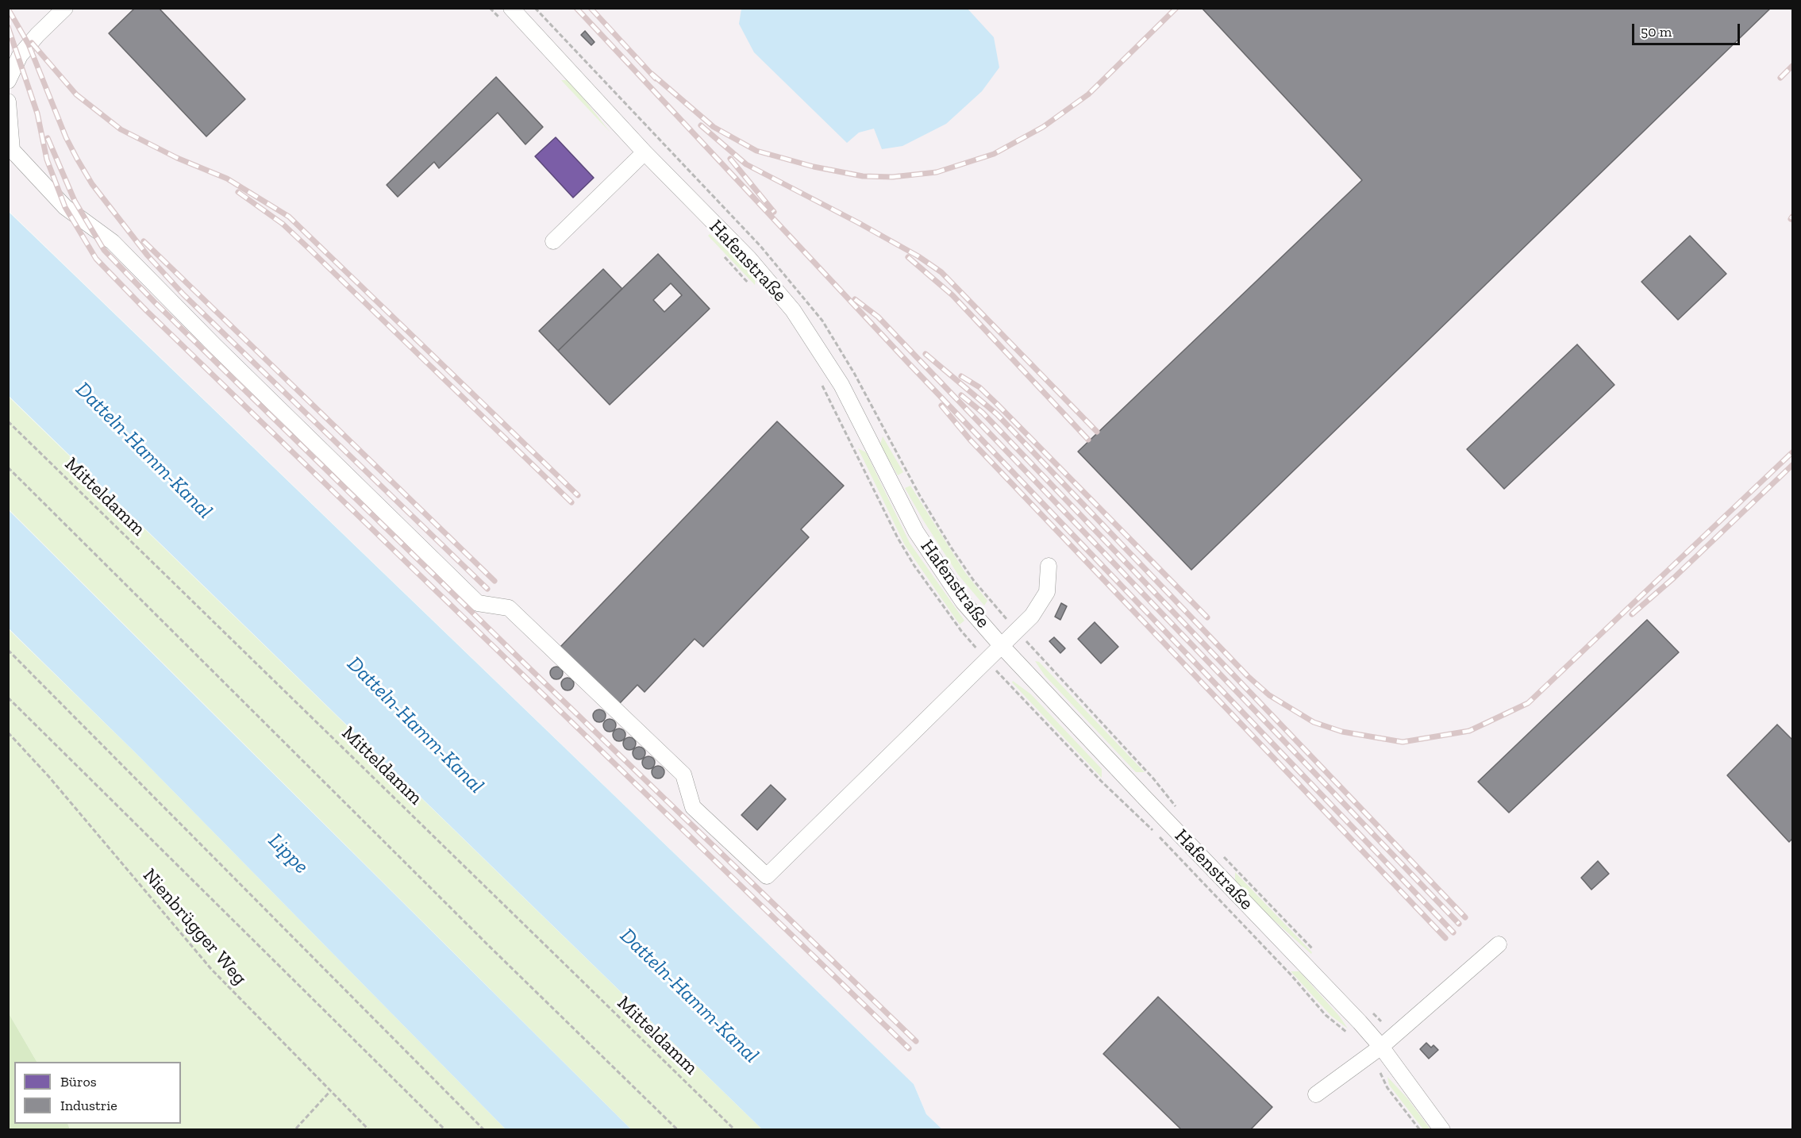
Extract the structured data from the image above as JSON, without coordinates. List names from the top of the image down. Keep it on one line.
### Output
{"streets":{"street":["Hafenstraße"],"path":["Mitteldamm","Nienbrügger Weg"]},"water":["Datteln-Hamm-Kanal","Lippe"],"legend":["Büros","Industrie"],"scale_bar":"50 m"}
